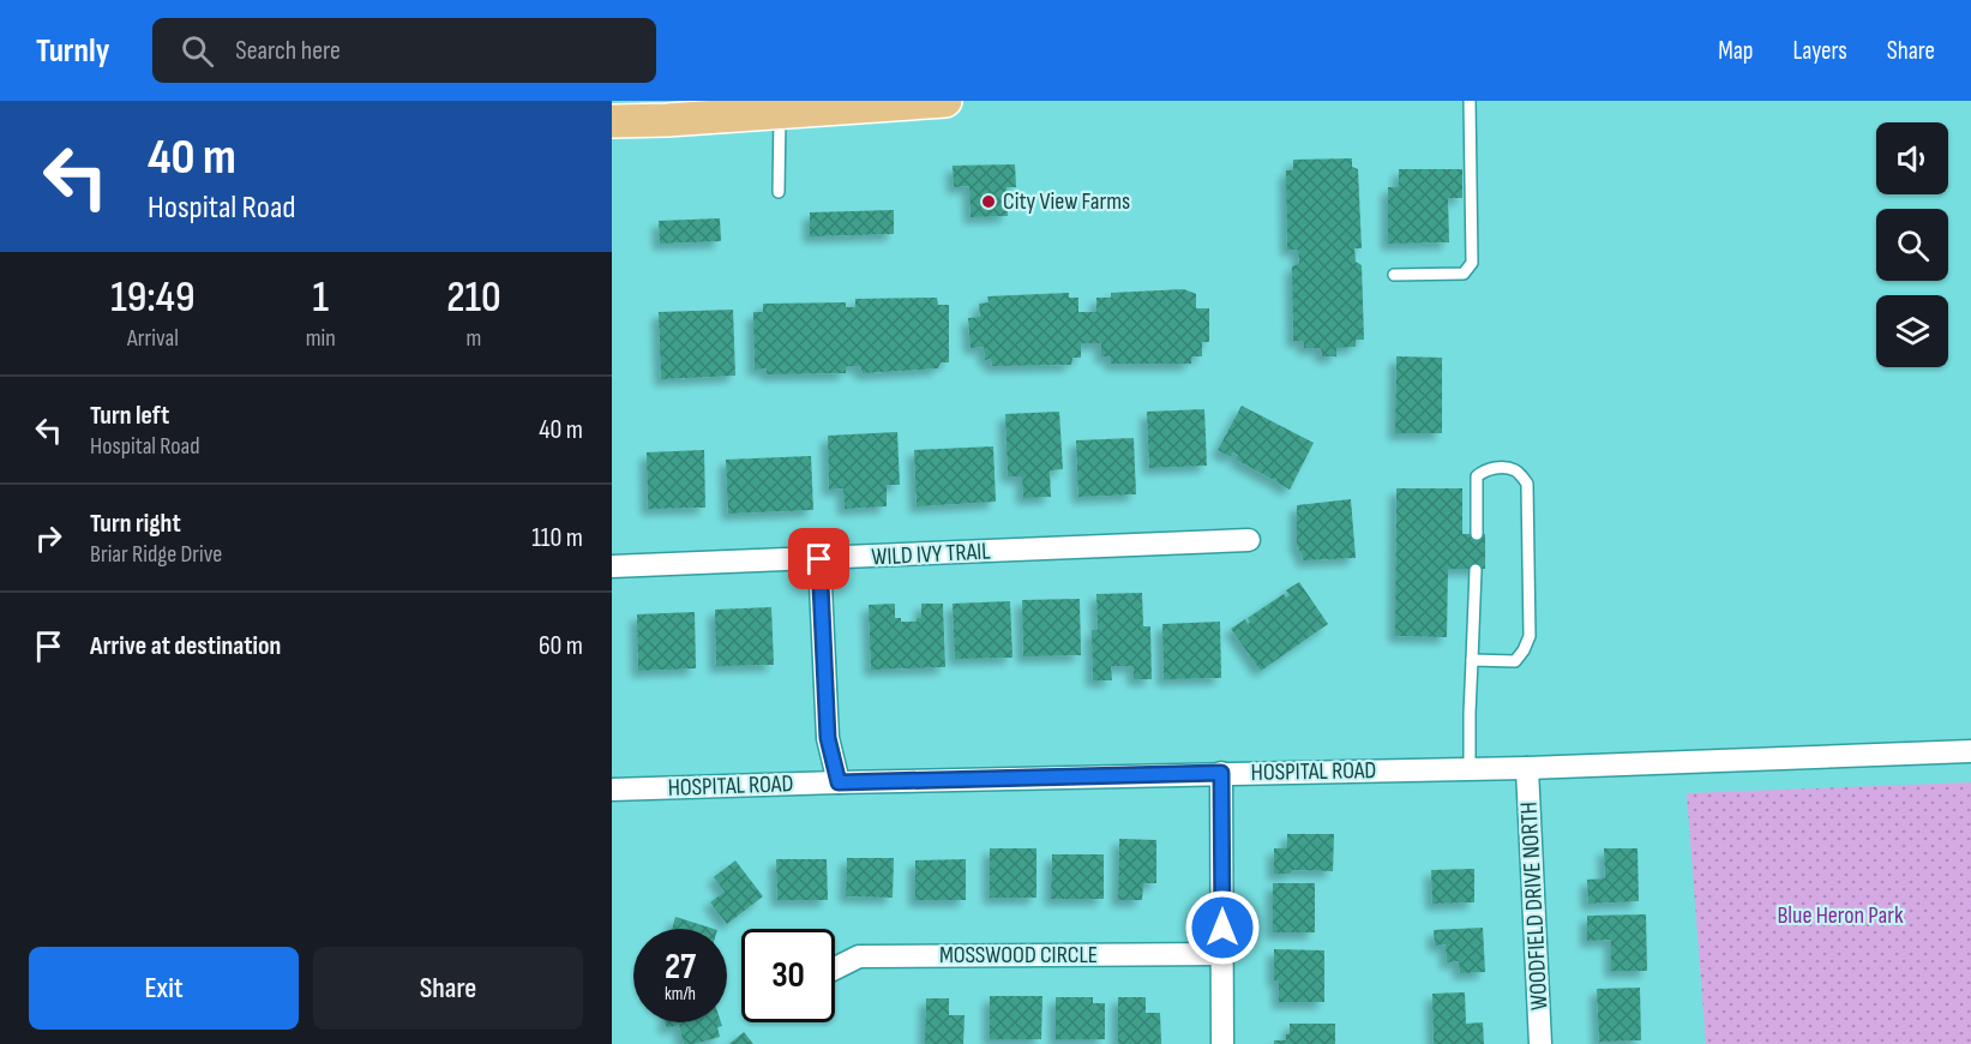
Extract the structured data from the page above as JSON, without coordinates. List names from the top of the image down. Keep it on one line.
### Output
{"streets":{"street":["WILD IVY TRAIL","HOSPITAL ROAD","WOODFIELD DRIVE NORTH","MOSSWOOD CIRCLE"]},"crossings":[["HOSPITAL ROAD","WOODFIELD DRIVE NORTH"]],"parks":["Blue Heron Park"],"places":["City View Farms"],"page":{"header":"Turnly","search":"Search here","nav":["Map","Layers","Share"],"turn":["40 m","Hospital Road"],"eta":["19:49","Arrival","1","min","210","m"],"list":[{"name":"Turn left","note":"Hospital Road","value":"40 m"},{"name":"Turn right","note":"Briar Ridge Drive","value":"110 m"},{"name":"Arrive at destination","value":"60 m"}],"speed":"27 km/h","limit":"30","buttons":["Exit","Share"]}}
